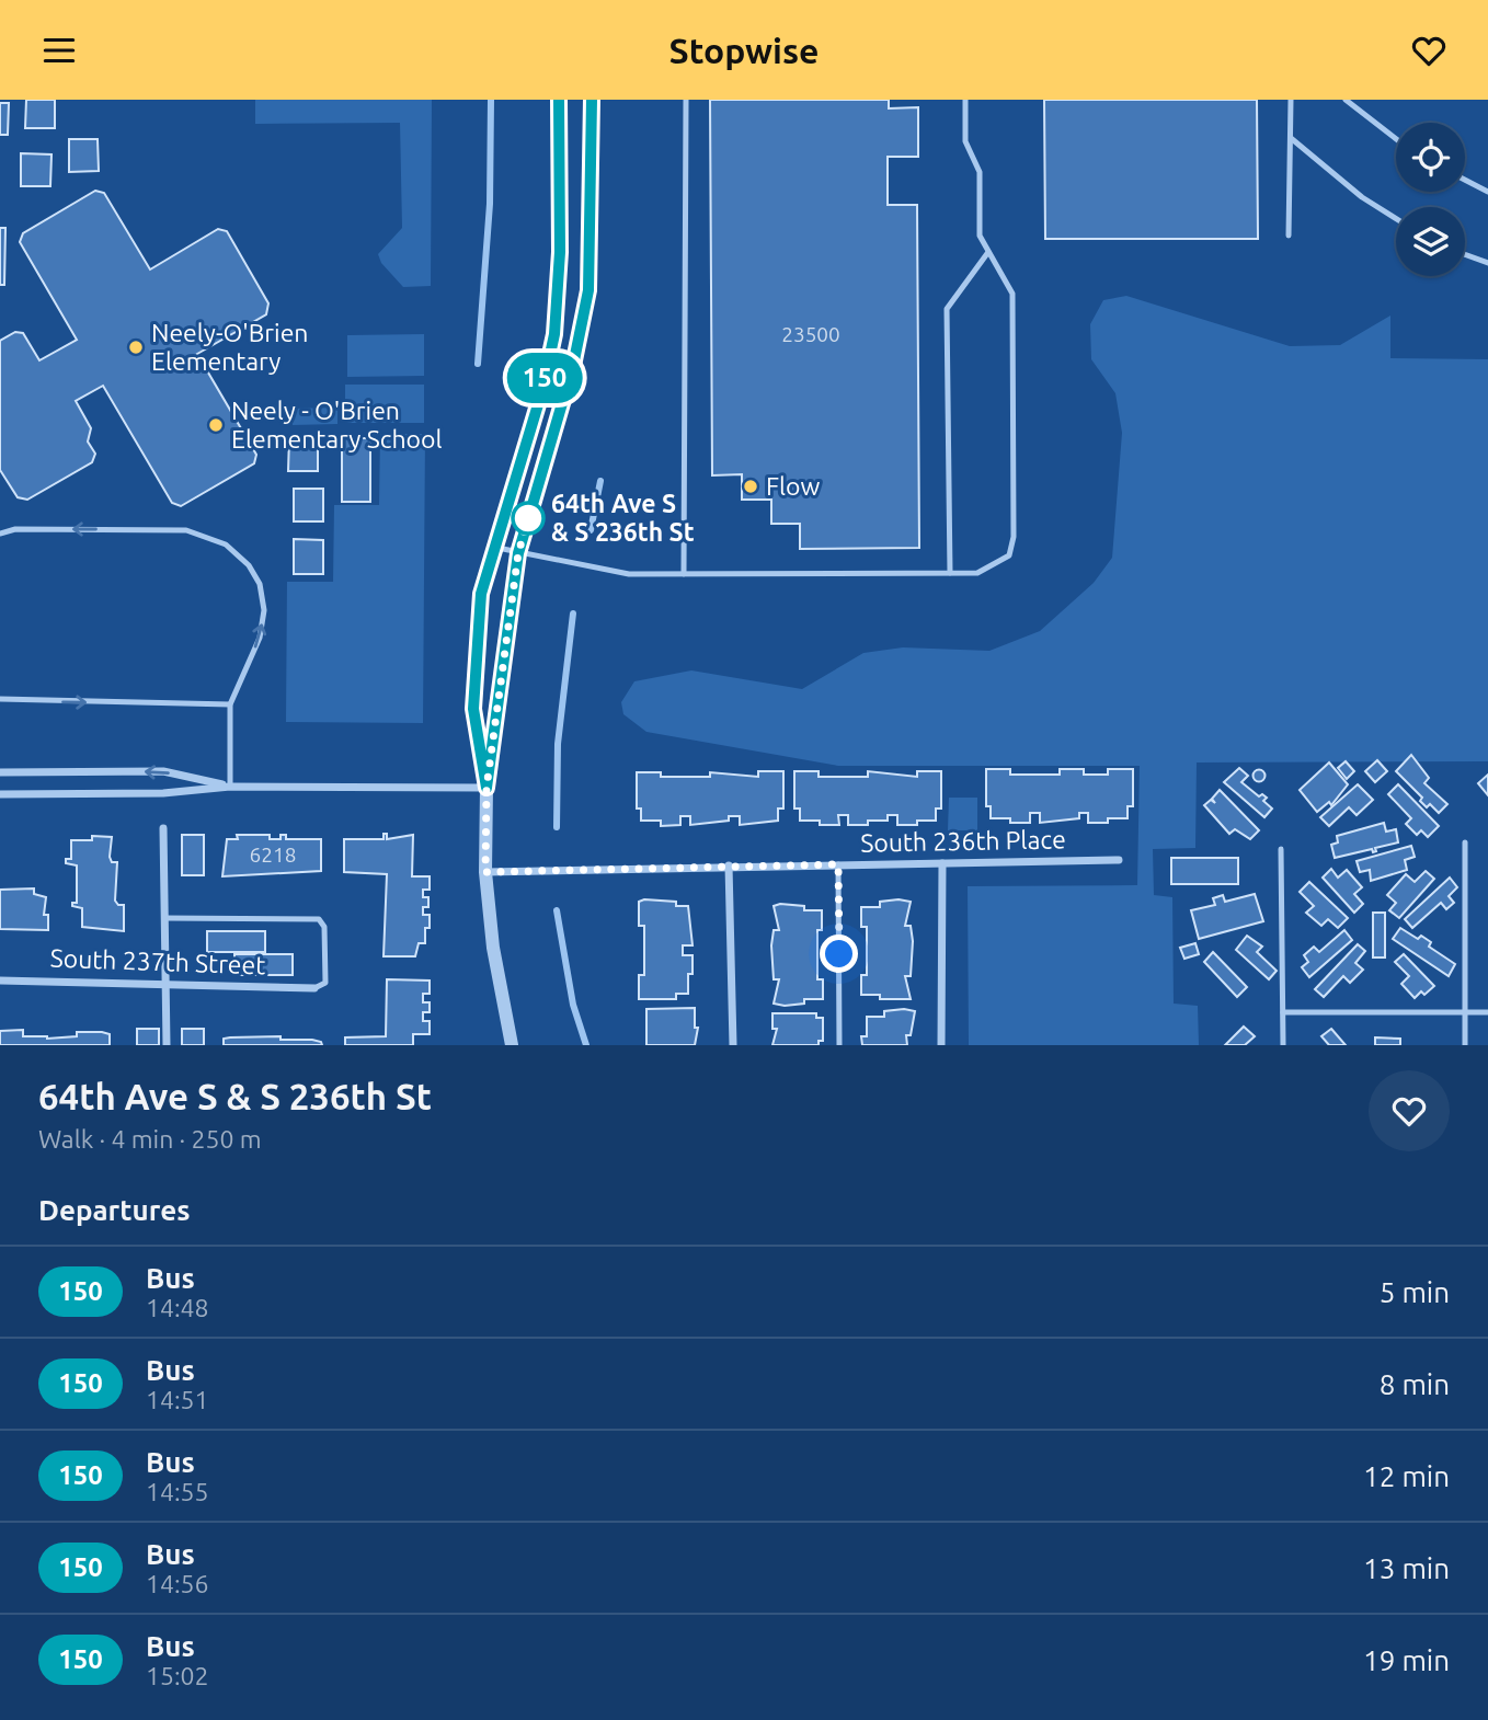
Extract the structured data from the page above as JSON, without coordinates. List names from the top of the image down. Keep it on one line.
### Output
{"streets":{"street":["South 236th Place","South 237th Street"]},"places":["Neely-O'Brien Elementary","Neely - O'Brien Elementary School","Flow","64th Ave S & S 236th St"],"lines":["bus line 150"],"house_numbers":["23500","6218"],"page":{"header":"Stopwise","on_map":"150","heading":[["64th Ave S & S 236th St","Walk · 4 min · 250 m"],"Departures"],"list":[{"mark":"150","name":"Bus","note":"14:48","value":"5 min"},{"mark":"150","name":"Bus","note":"14:51","value":"8 min"},{"mark":"150","name":"Bus","note":"14:55","value":"12 min"},{"mark":"150","name":"Bus","note":"14:56","value":"13 min"},{"mark":"150","name":"Bus","note":"15:02","value":"19 min"}]}}
